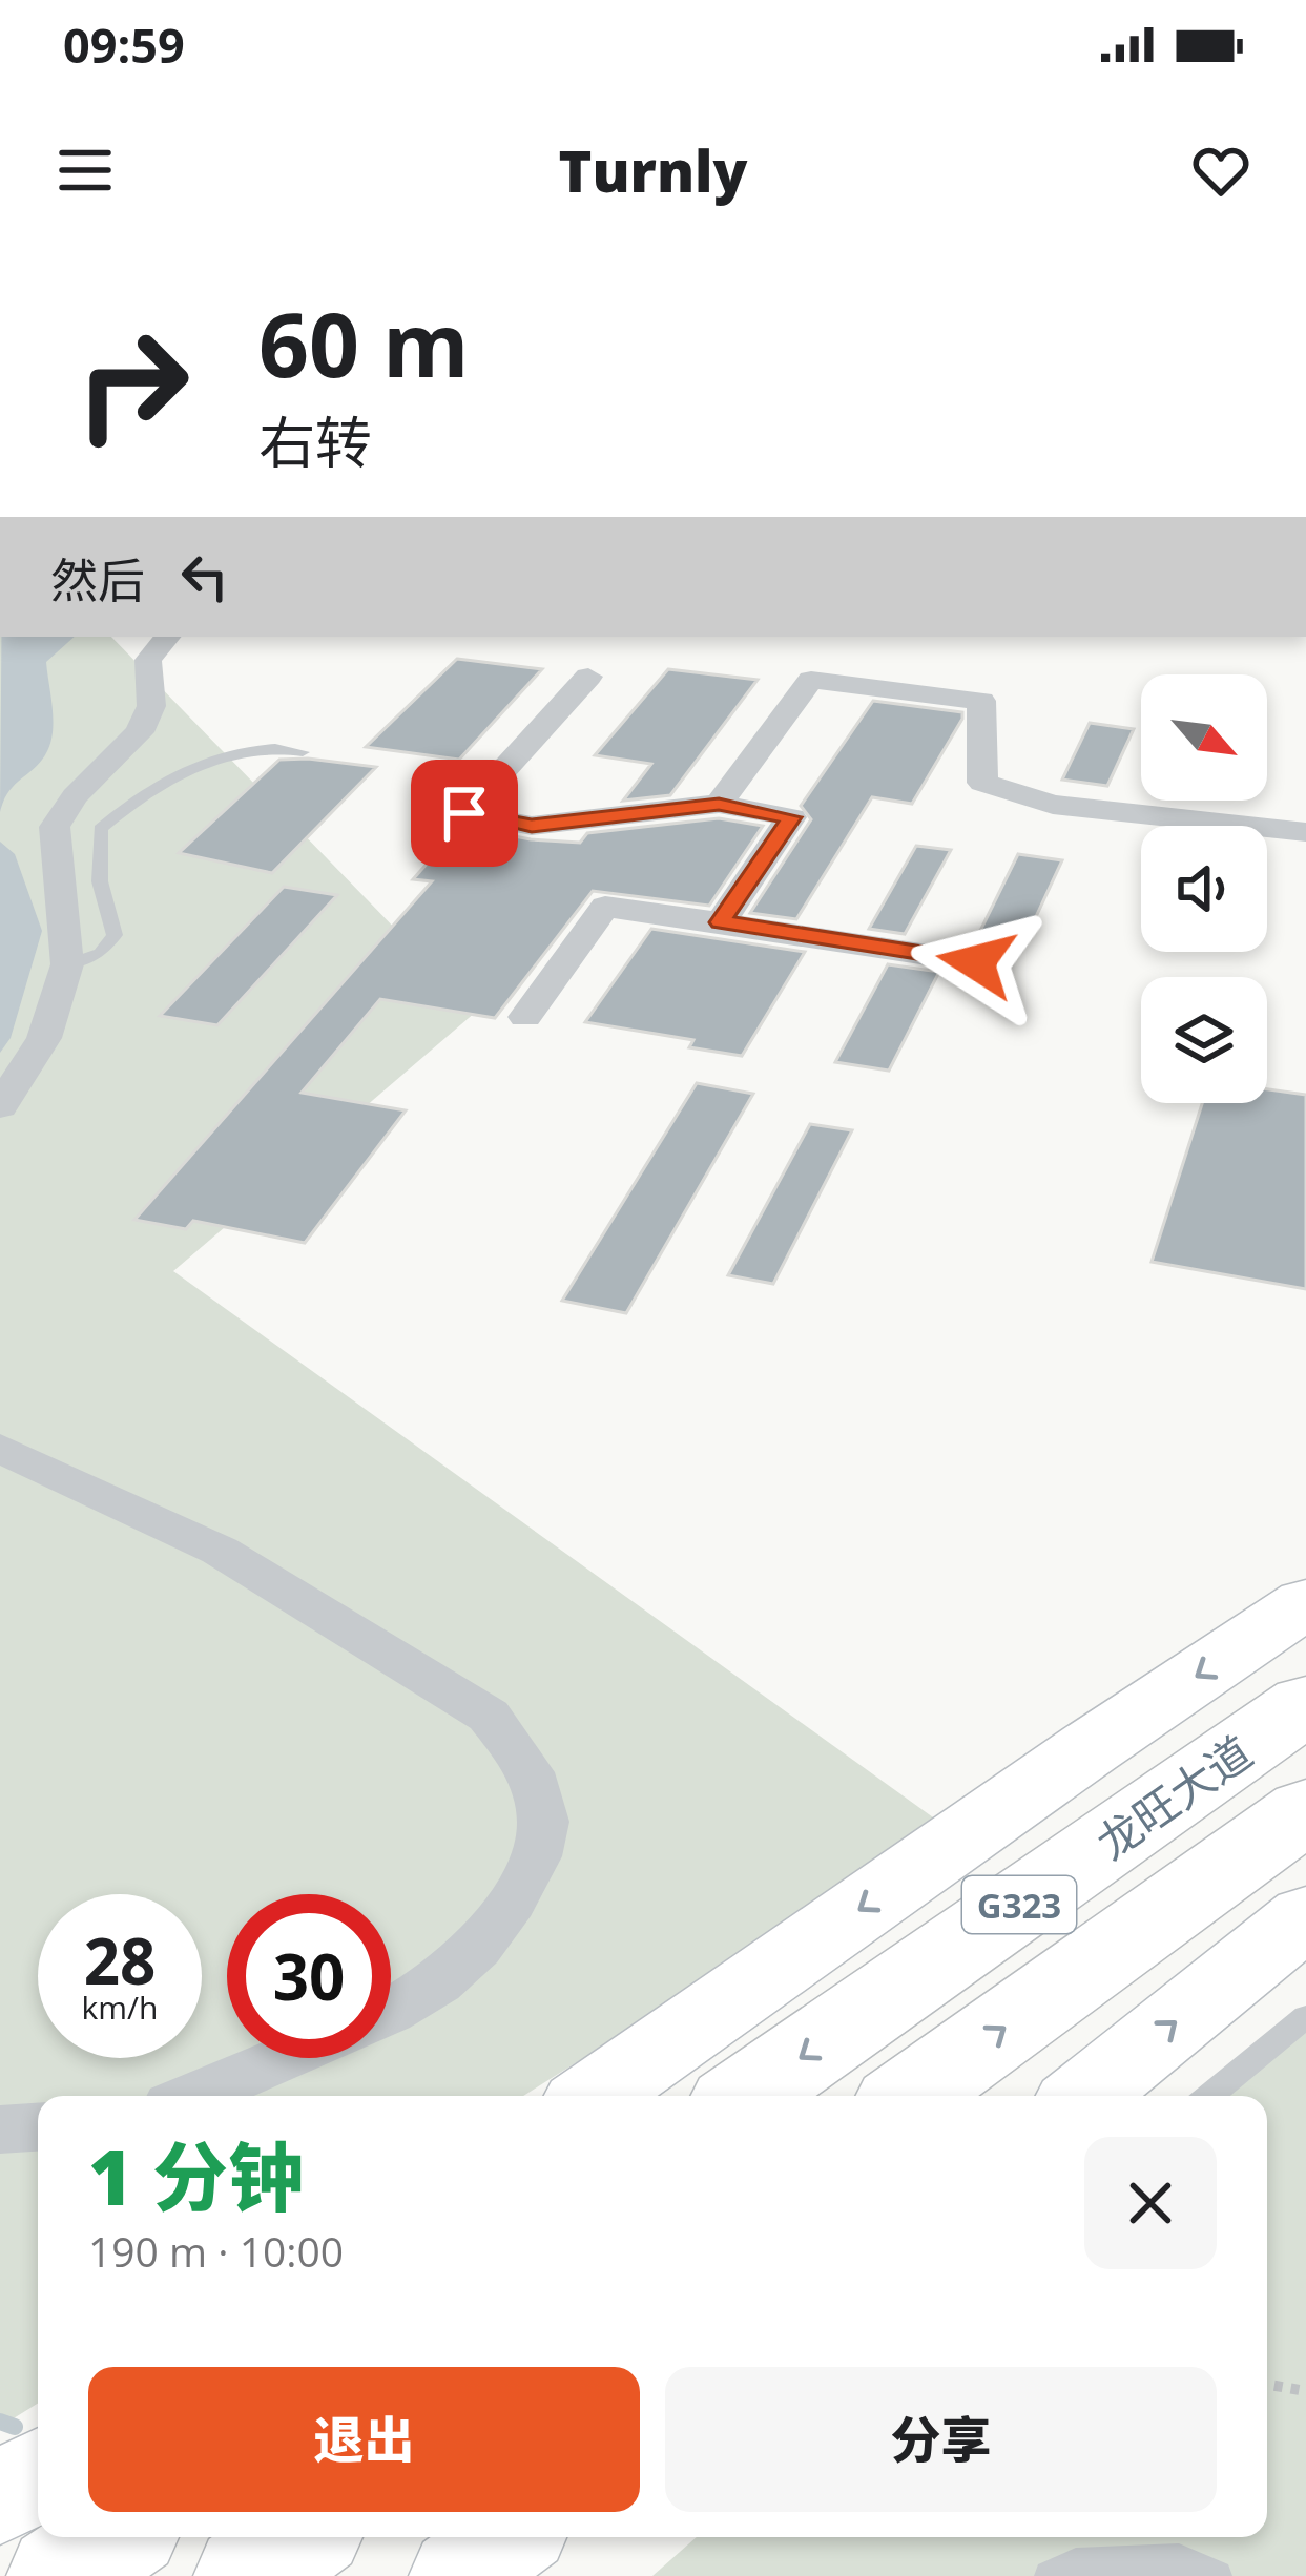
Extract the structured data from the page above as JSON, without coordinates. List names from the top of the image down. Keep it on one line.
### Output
{"streets":{"highway":["龙旺大道","G323"]},"north":"bottom right","page":{"status":"09:59","header":"Turnly","turn":["60 m","右转"],"then":"然后","speed":"28 km/h","limit":"30","heading":["1 分钟","190 m · 10:00"],"buttons":["退出","分享"]}}
